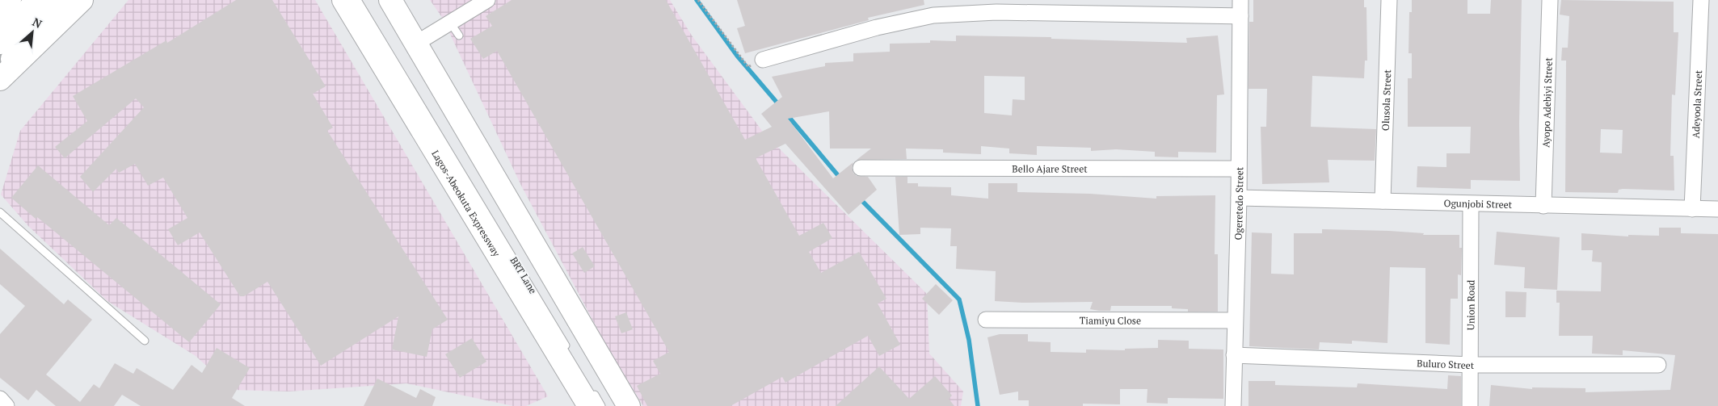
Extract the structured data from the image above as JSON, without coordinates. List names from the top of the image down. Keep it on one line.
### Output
{"streets":{"highway":["Lagos-Abeokuta Expressway"],"street":["Olusola Street","Ayopo Adebiyi Street","Adeyoola Street","Bello Ajare Street","Ogeretedo Street","Ogunjobi Street","Union Road","Tiamiyu Close","Buluro Street"],"lane":["BRT Lane"]},"crossings":[["Olusola Street","Ogunjobi Street"],["Ayopo Adebiyi Street","Ogunjobi Street"],["Adeyoola Street","Ogunjobi Street"],["Bello Ajare Street","Ogeretedo Street"],["Ogeretedo Street","Ogunjobi Street"],["Ogeretedo Street","Tiamiyu Close"],["Ogeretedo Street","Buluro Street"],["Ogunjobi Street","Union Road"],["Union Road","Buluro Street"]],"north":"top right"}
